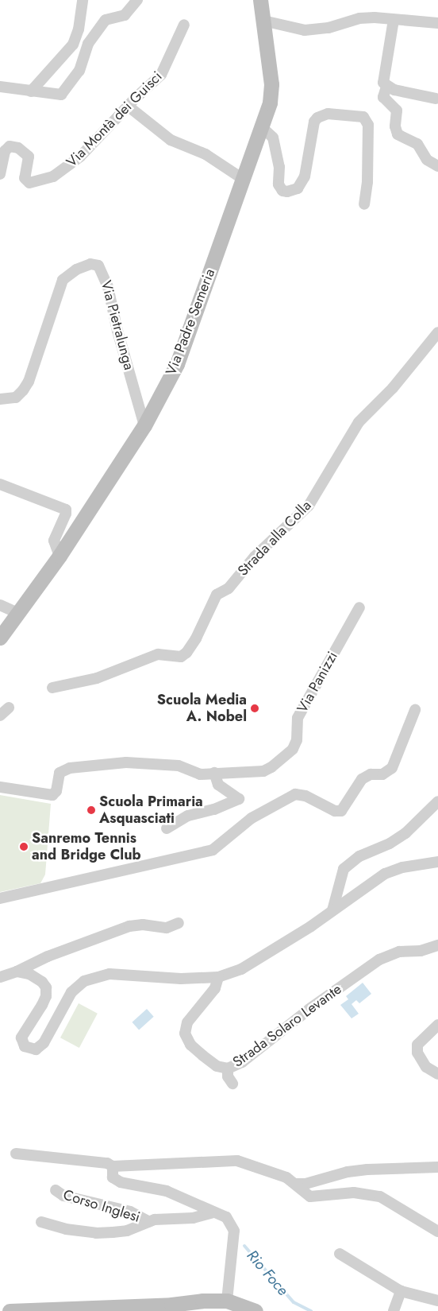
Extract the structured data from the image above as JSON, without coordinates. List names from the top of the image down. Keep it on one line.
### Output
{"streets":{"main road":["Via Padre Semeria"],"street":["Via Montà dei Guisci","Via Pietralunga","Strada alla Colla","Via Panizzi","Strada Solaro Levante","Corso Inglesi"]},"crossings":[["Via Padre Semeria","Via Pietralunga"]],"water":["Rio Foce"],"places":["Scuola Media A. Nobel","Scuola Primaria Asquasciati","Sanremo Tennis and Bridge Club"]}
